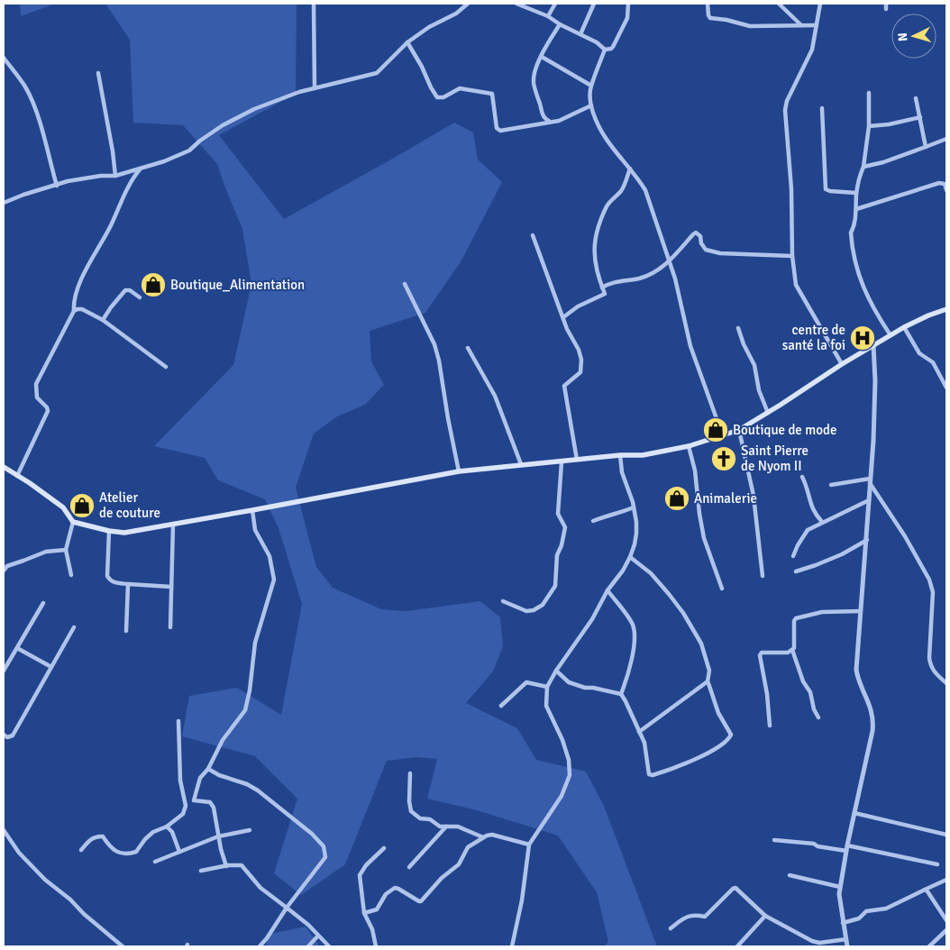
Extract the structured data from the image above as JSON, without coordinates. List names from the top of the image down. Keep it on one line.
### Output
{"places":{"shop":["Boutique_Alimentation","Boutique de mode","Animalerie","Atelier de couture"],"hospital":["centre de santé la foi"],"church":["Saint Pierre de Nyom II"]},"north":"left"}
